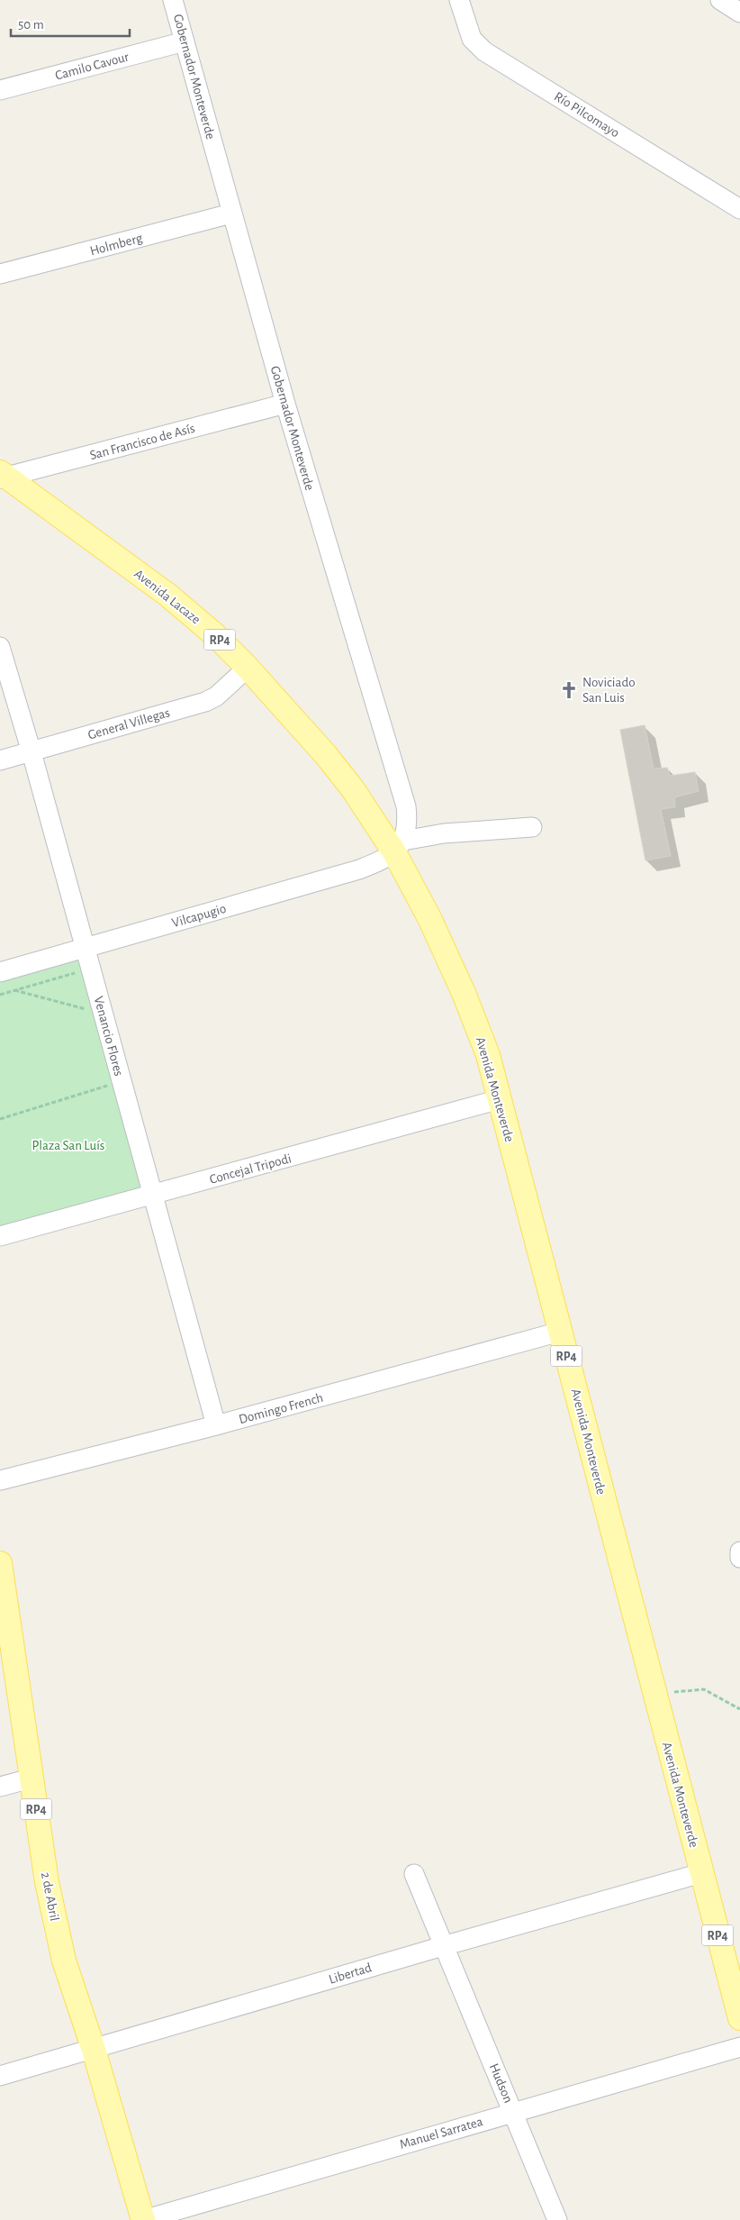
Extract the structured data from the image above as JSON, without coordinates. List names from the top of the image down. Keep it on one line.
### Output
{"streets":{"main road":["Avenida Lacaze","RP4","Avenida Monteverde","2 de Abril"],"street":["Camilo Cavour","Gobernador Monteverde","Río Pilcomayo","Holmberg","San Francisco de Asís","General Villegas","Vilcapugio","Venancio Flores","Concejal Tripodi","Domingo French","Libertad","Hudson","Manuel Sarratea"]},"crossings":[["Camilo Cavour","Gobernador Monteverde"],["Gobernador Monteverde","Holmberg"],["Gobernador Monteverde","San Francisco de Asís"],["Gobernador Monteverde","Avenida Lacaze"],["Gobernador Monteverde","Vilcapugio"],["Gobernador Monteverde","Avenida Monteverde"],["San Francisco de Asís","Avenida Lacaze"],["Avenida Lacaze","General Villegas"],["Avenida Lacaze","Vilcapugio"],["Avenida Lacaze","Avenida Monteverde"],["General Villegas","Venancio Flores"],["Vilcapugio","Venancio Flores"],["Vilcapugio","Avenida Monteverde"],["Venancio Flores","Concejal Tripodi"],["Venancio Flores","Domingo French"],["Avenida Monteverde","Concejal Tripodi"],["Avenida Monteverde","Domingo French"],["Avenida Monteverde","Libertad"],["2 de Abril","Libertad"],["2 de Abril","Manuel Sarratea"],["Libertad","Hudson"],["Hudson","Manuel Sarratea"]],"parks":["Plaza San Luís"],"places":{"church":["Noviciado San Luis"]},"scale_bar":"50 m"}
